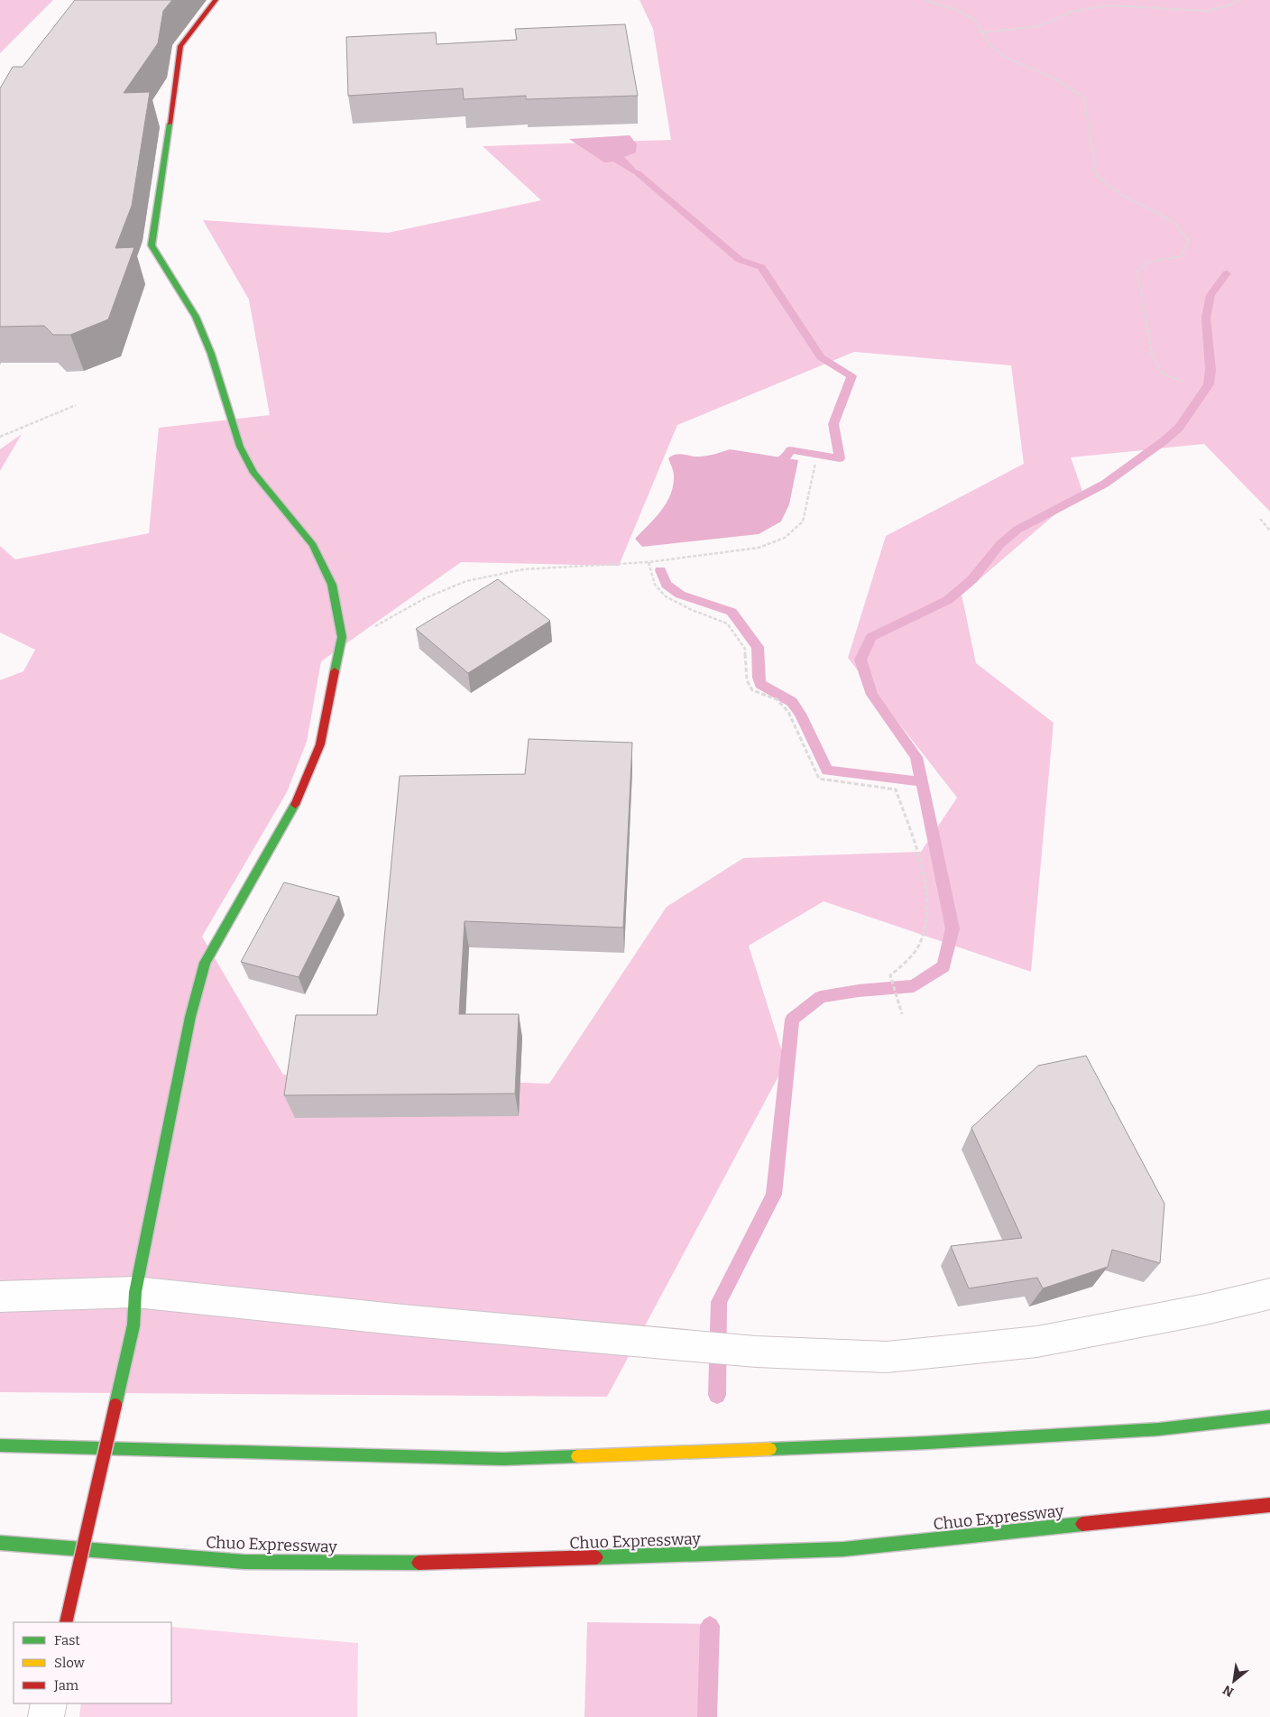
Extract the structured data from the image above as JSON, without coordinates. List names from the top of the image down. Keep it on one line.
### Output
{"streets":{"main road":["Chuo Expressway"]},"legend":["Fast","Slow","Jam"],"north":"bottom left"}
